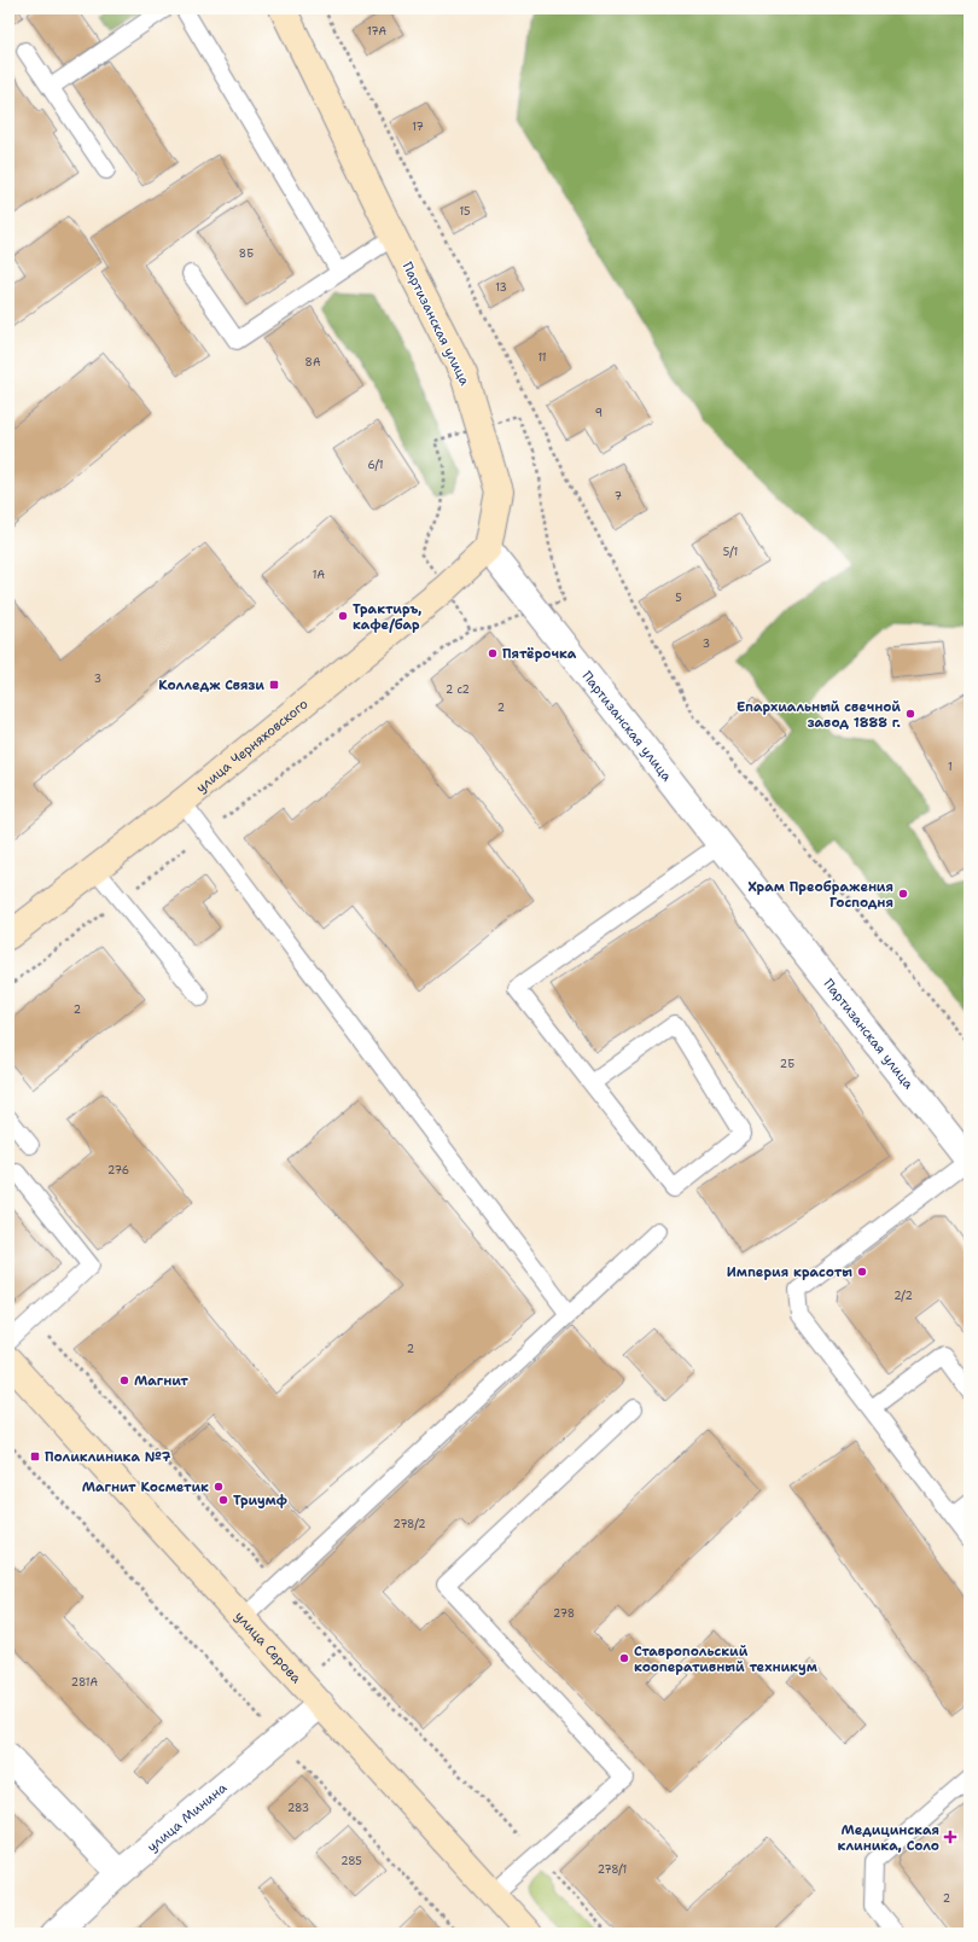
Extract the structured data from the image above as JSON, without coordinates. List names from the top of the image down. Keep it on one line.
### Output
{"streets":{"main road":["Партизанская улица","улица Черняховского","улица Серова"],"street":["улица Минина"]},"crossings":[["Партизанская улица","улица Черняховского"],["улица Серова","улица Минина"]],"places":{"other":["Трактиръ, кафе/бар","Пятёрочка","Епархиальный свечной завод 1888 г.","Храм Преображения Господня","Империя красоты","Магнит","Магнит Косметик","Триумф","Ставропольский кооперативный техникум"],"transit":["Колледж Связи","Поликлиника №7"],"health":["Медицинская клиника, Соло"]},"house_numbers":["17А","17","15","8Б","13","11","8А","9","6/1","7","5/1","1А","5","3","3","2 с2","2","1","2","2Б","276","2/2","2","278/2","278","281А","283","285","278/1","2"]}
